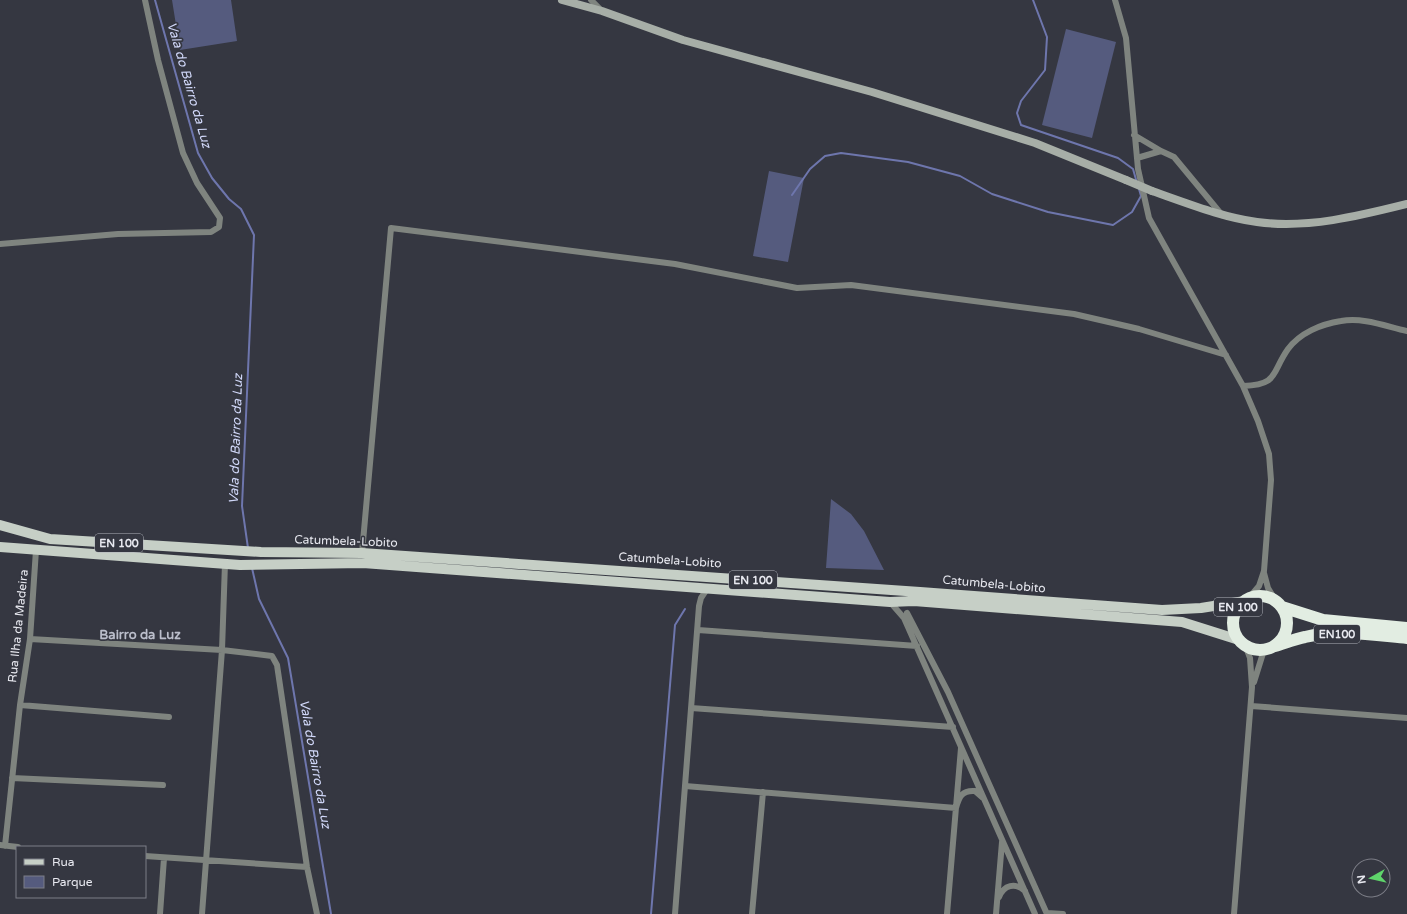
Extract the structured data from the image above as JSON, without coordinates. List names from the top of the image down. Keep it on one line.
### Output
{"streets":{"highway":["EN 100","EN100"],"main road":["Catumbela-Lobito"],"street":["Rua Ilha da Madeira"]},"crossings":[["Catumbela-Lobito","EN 100"],["Catumbela-Lobito","EN100"],["EN 100","Rua Ilha da Madeira"],["EN 100","EN100"]],"districts":["Bairro da Luz"],"water":["Vala do Bairro da Luz"],"legend":["Rua","Parque"],"north":"left"}
